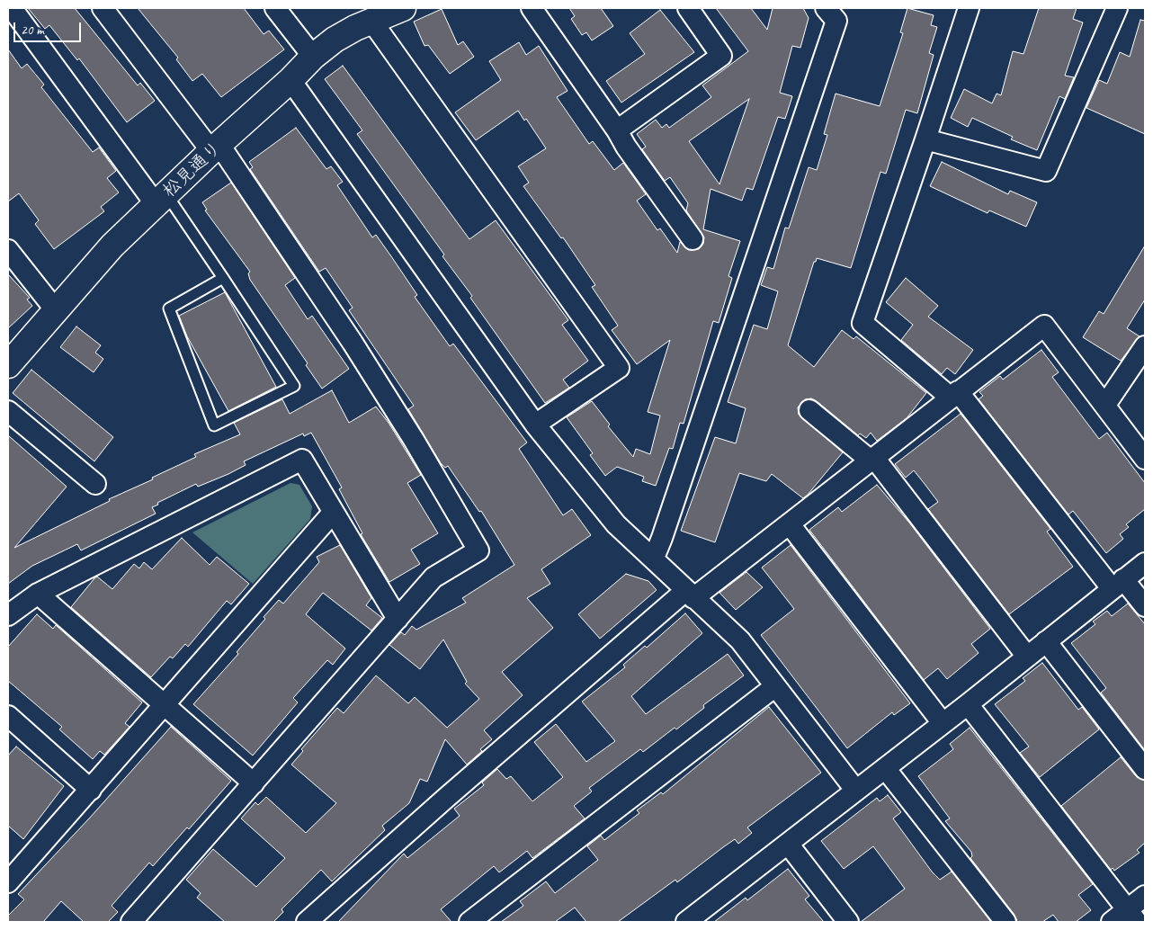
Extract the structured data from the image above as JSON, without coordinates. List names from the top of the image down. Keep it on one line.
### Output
{"streets":{"street":["松見通り"]},"scale_bar":"20 m"}
